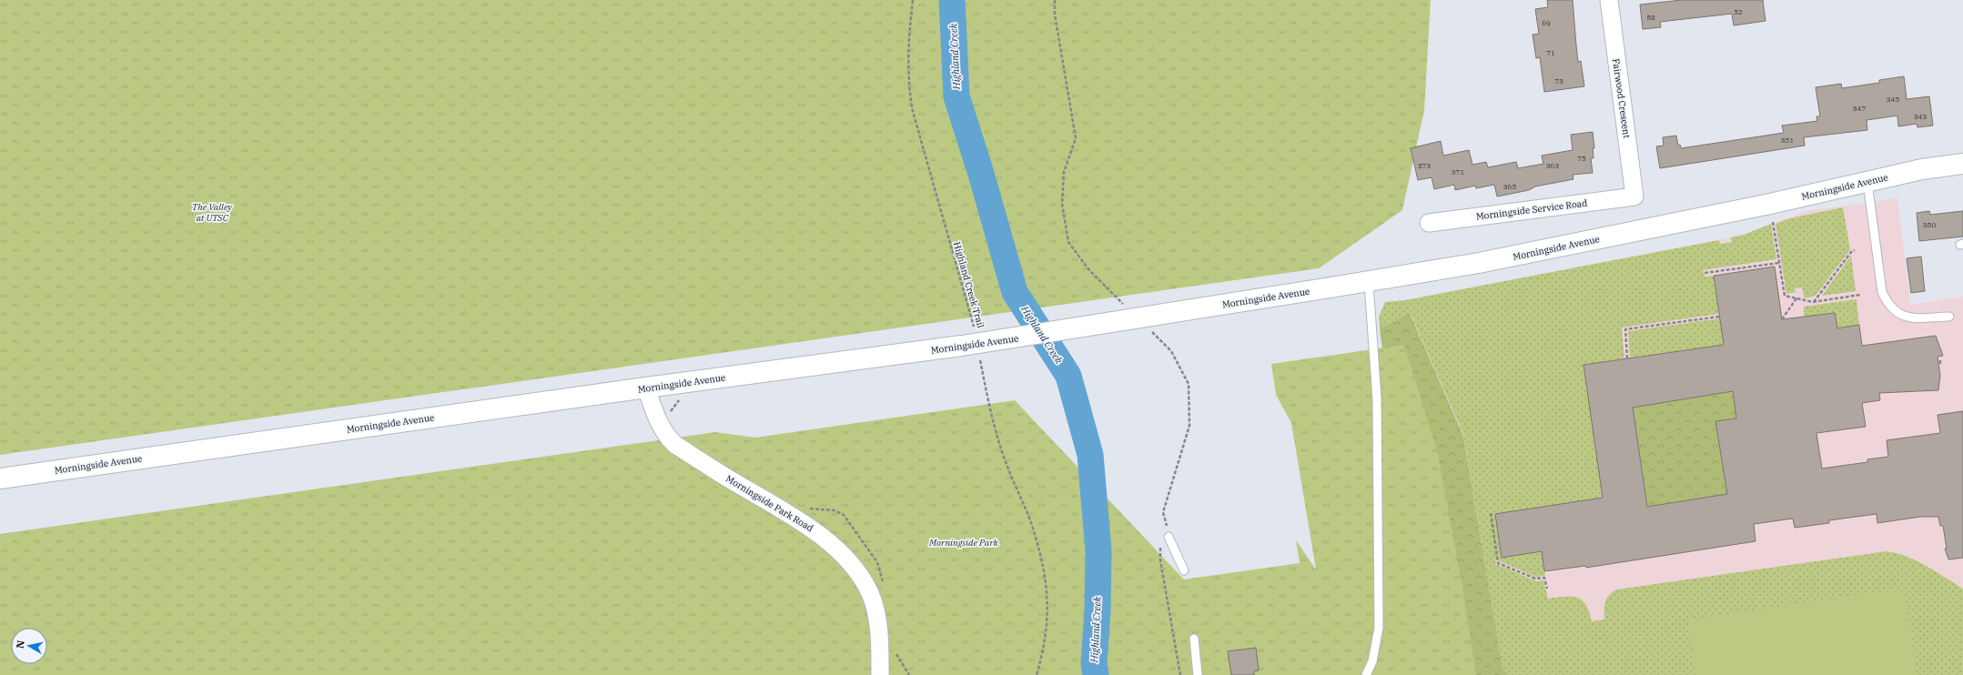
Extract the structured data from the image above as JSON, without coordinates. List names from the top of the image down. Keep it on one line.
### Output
{"streets":{"main road":["Morningside Avenue"],"street":["Fairwood Crescent","Morningside Service Road","Morningside Park Road"],"path":["Highland Creek Trail"]},"crossings":[["Fairwood Crescent","Morningside Service Road"],["Morningside Avenue","Highland Creek Trail"],["Morningside Avenue","Morningside Park Road"]],"water":["Highland Creek"],"parks":["The Valley at UTSC","Morningside Park"],"house_numbers":["52","58","69","71","73","345","347","343","351","75","373","363","371","365","350"],"north":"left"}
